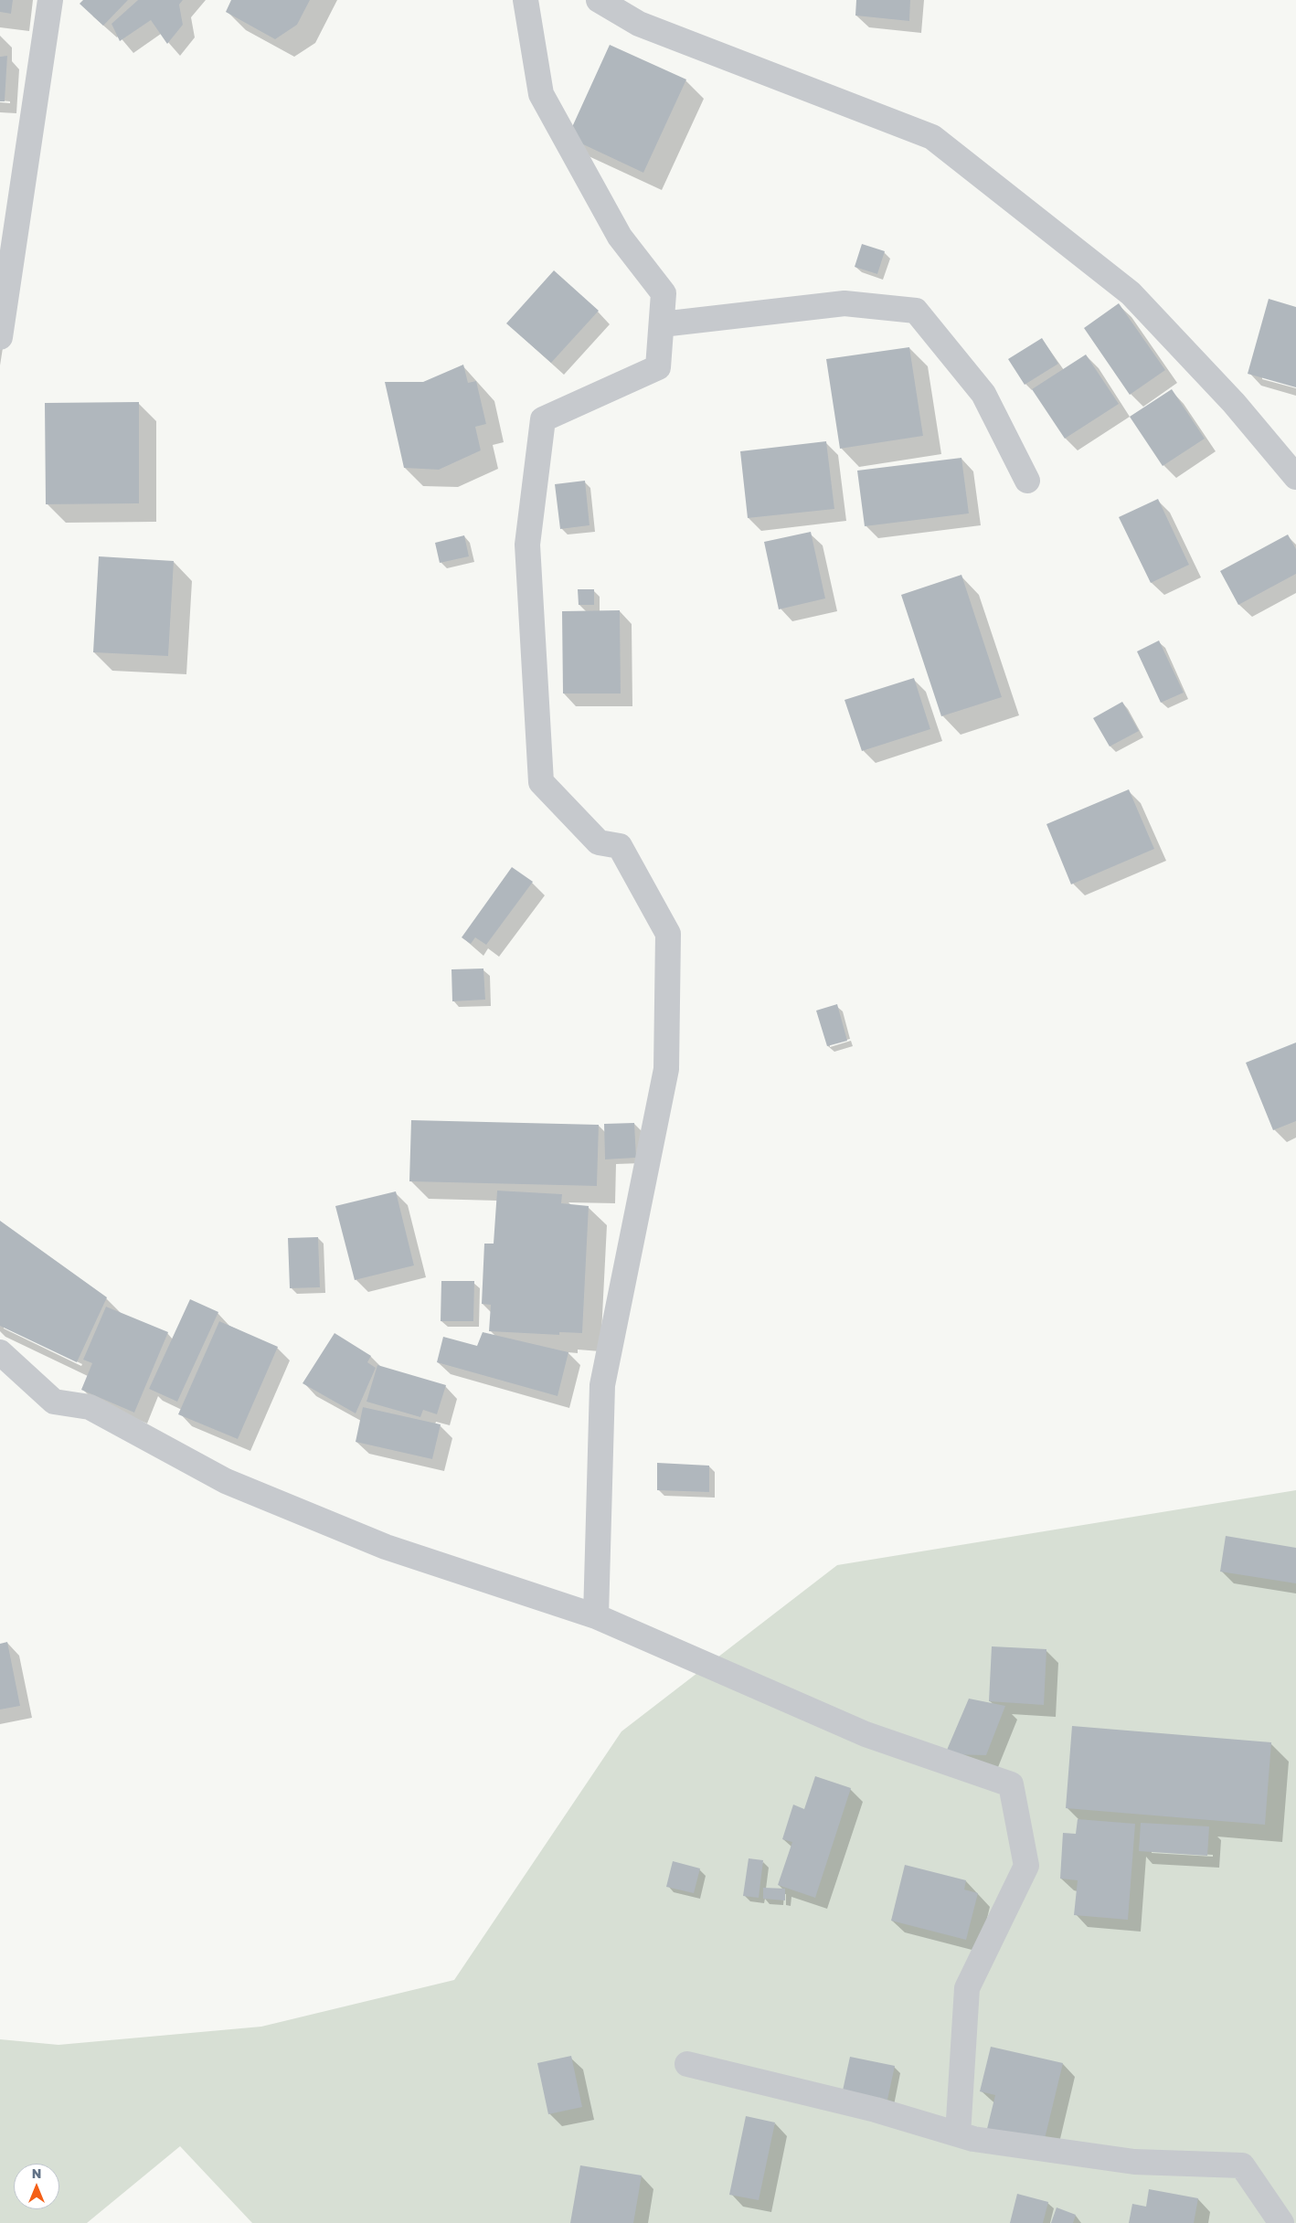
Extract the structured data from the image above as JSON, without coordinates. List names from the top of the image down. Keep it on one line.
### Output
{"north":"top"}
